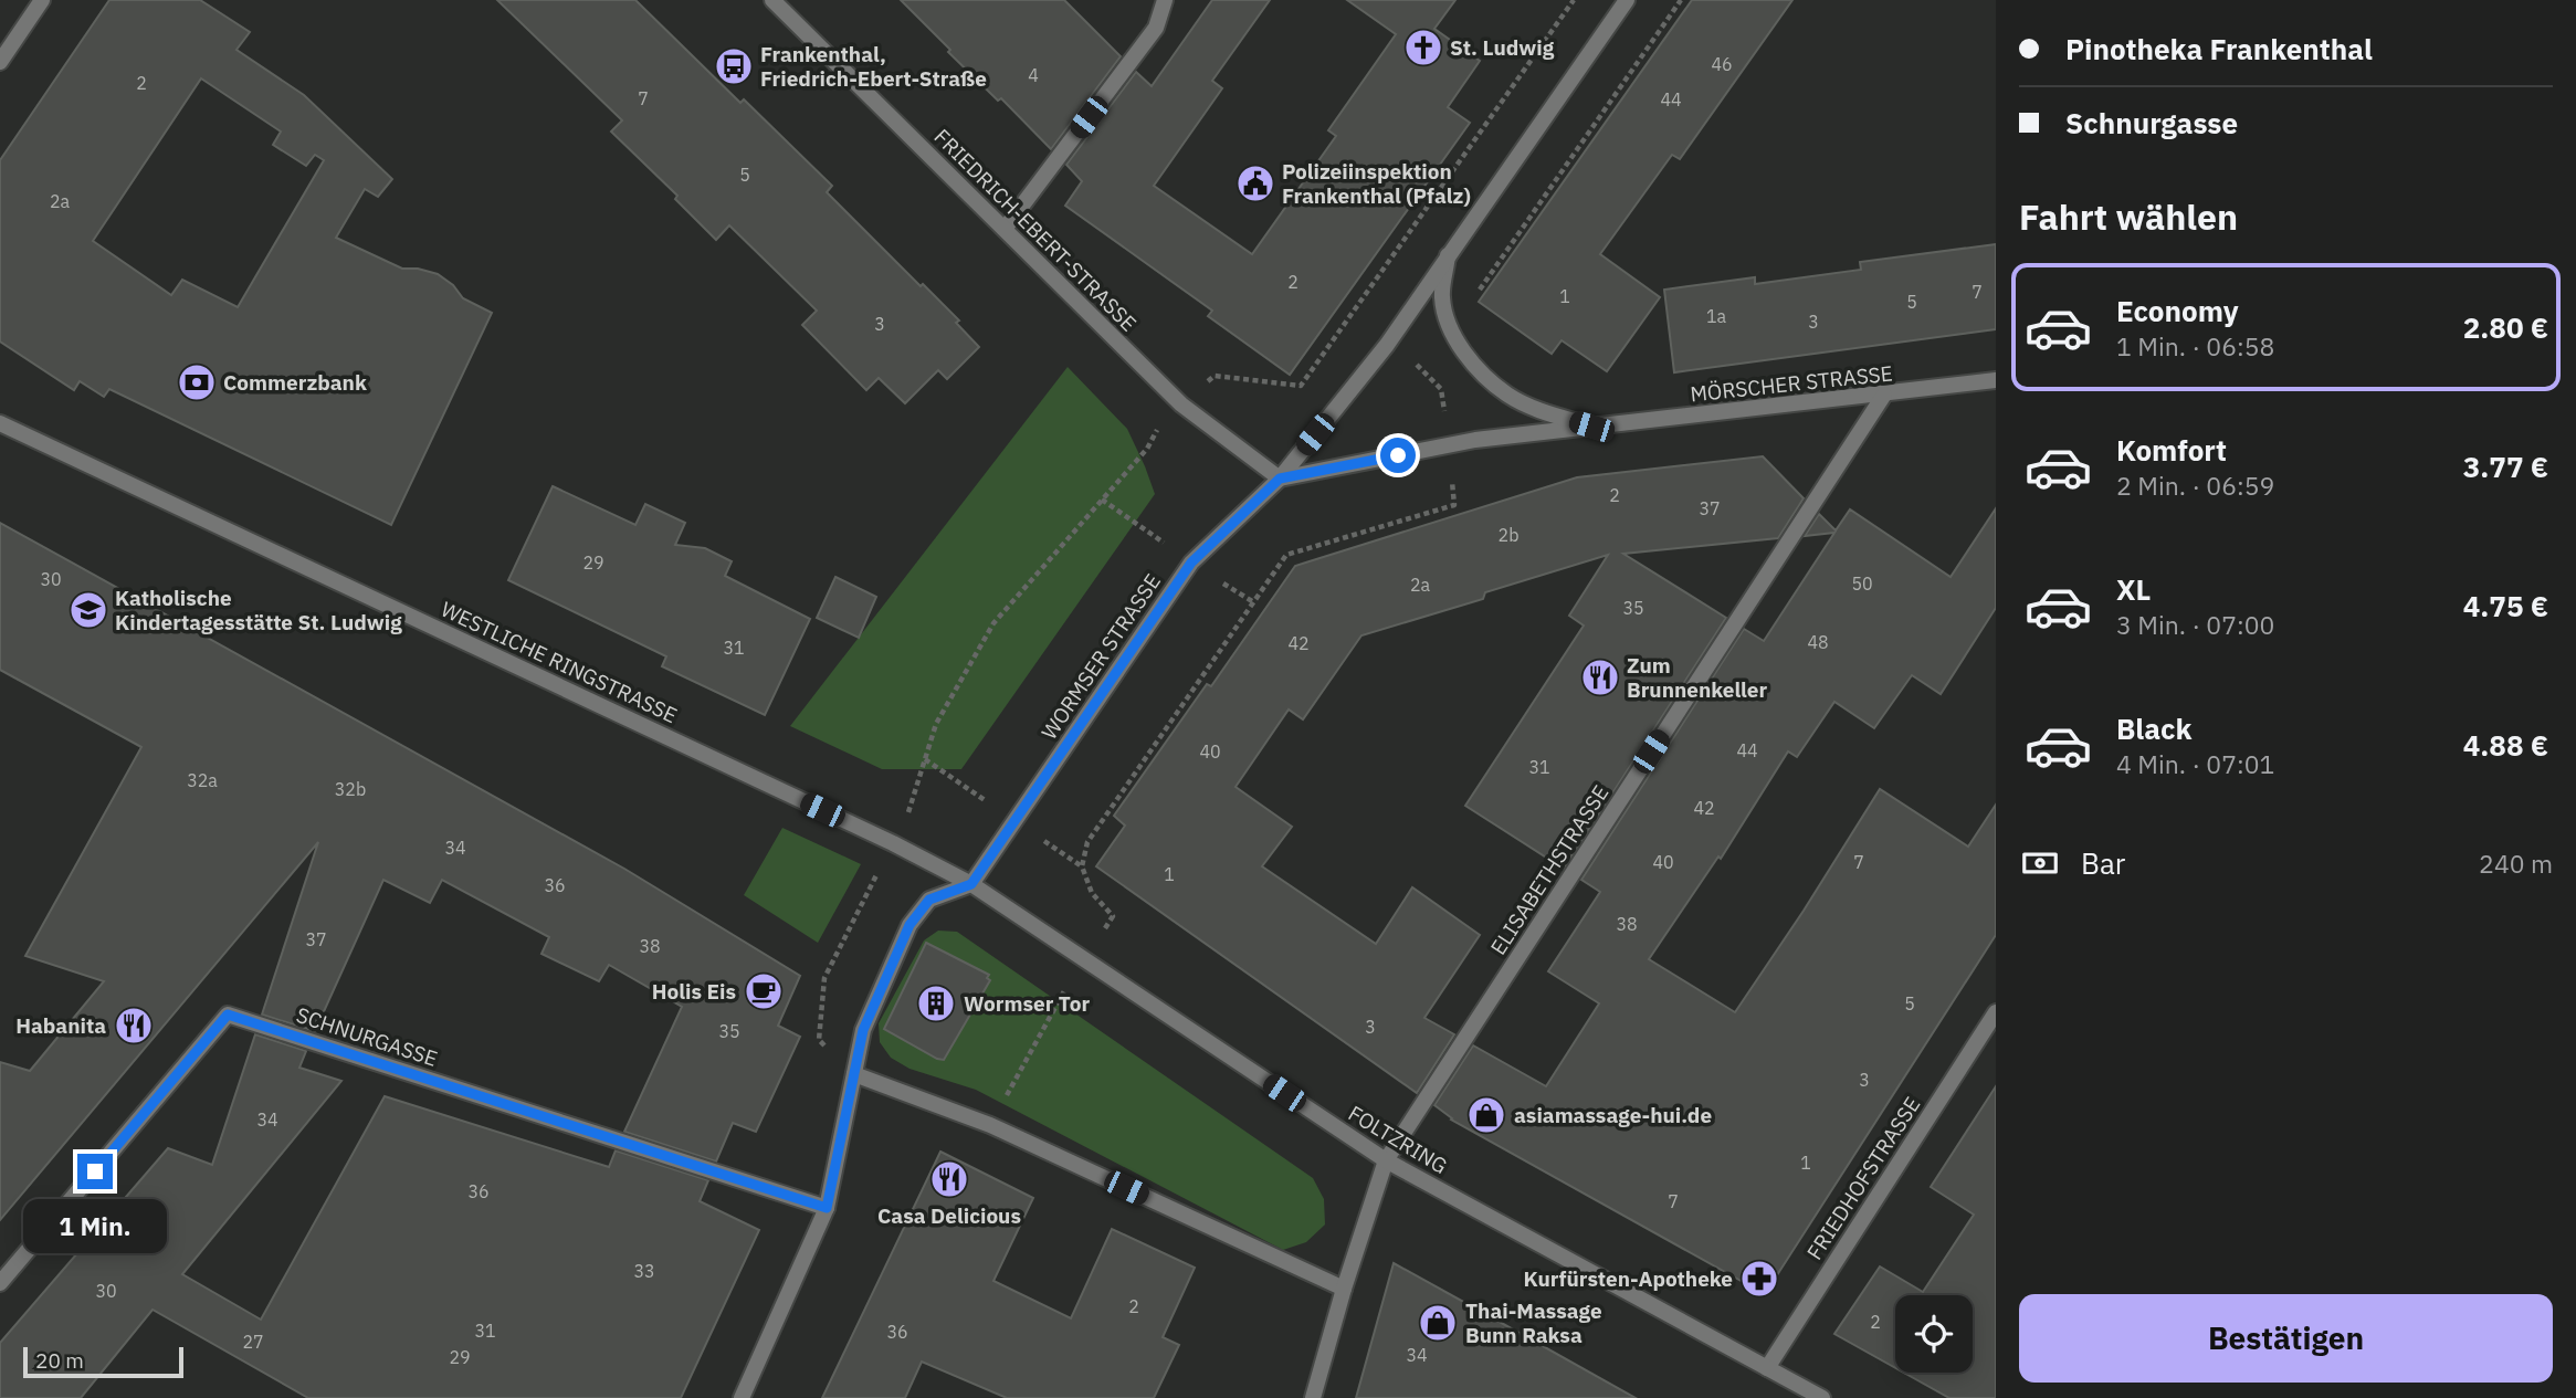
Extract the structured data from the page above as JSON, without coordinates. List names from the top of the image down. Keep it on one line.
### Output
{"streets":{"street":["FRIEDRICH-EBERT-STRASSE","MÖRSCHER STRASSE","WORMSER STRASSE","WESTLICHE RINGSTRASSE","ELISABETHSTRASSE","SCHNURGASSE","FOLTZRING","FRIEDHOFSTRASSE"]},"crossings":[["FRIEDRICH-EBERT-STRASSE","MÖRSCHER STRASSE"],["FRIEDRICH-EBERT-STRASSE","WORMSER STRASSE"],["MÖRSCHER STRASSE","WORMSER STRASSE"],["MÖRSCHER STRASSE","ELISABETHSTRASSE"],["WORMSER STRASSE","WESTLICHE RINGSTRASSE"],["WORMSER STRASSE","FOLTZRING"],["WESTLICHE RINGSTRASSE","FOLTZRING"],["ELISABETHSTRASSE","FOLTZRING"],["FOLTZRING","FRIEDHOFSTRASSE"]],"places":{"church":["St. Ludwig"],"bus stop":["Frankenthal, Friedrich-Ebert-Straße"],"public building":["Polizeiinspektion Frankenthal (Pfalz)"],"bank":["Commerzbank"],"school or university":["Katholische Kindertagesstätte St. Ludwig"],"restaurant":["Zum Brunnenkeller","Habanita","Casa Delicious"],"cafe":["Holis Eis"],"building":["Wormser Tor"],"shop":["asiamassage-hui.de","Thai-Massage Bunn Raksa"],"pharmacy":["Kurfürsten-Apotheke"]},"house_numbers":["46","4","2","7","44","5","2a","2","7","1","5","1a","3","3","2","37","2b","29","30","50","2a","35","48","42","31","44","40","31","32a","32b","42","34","40","7","1","36","38","37","38","5","3","35","3","34","1","36","7","33","30","2","2","31","36","27","34","29"],"scale_bar":"20 m","page":{"banner":["Pinotheka Frankenthal","Schnurgasse"],"heading":"Fahrt wählen","list":[{"name":"Economy","note":"1 Min. · 06:58","value":"2.80 €"},{"name":"Komfort","note":"2 Min. · 06:59","value":"3.77 €"},{"name":"XL","note":"3 Min. · 07:00","value":"4.75 €"},{"name":"Black","note":"4 Min. · 07:01","value":"4.88 €"}],"pay":["Bar","240 m"],"bubble":"1 Min.","buttons":"Bestätigen","scale":"20 m"}}
